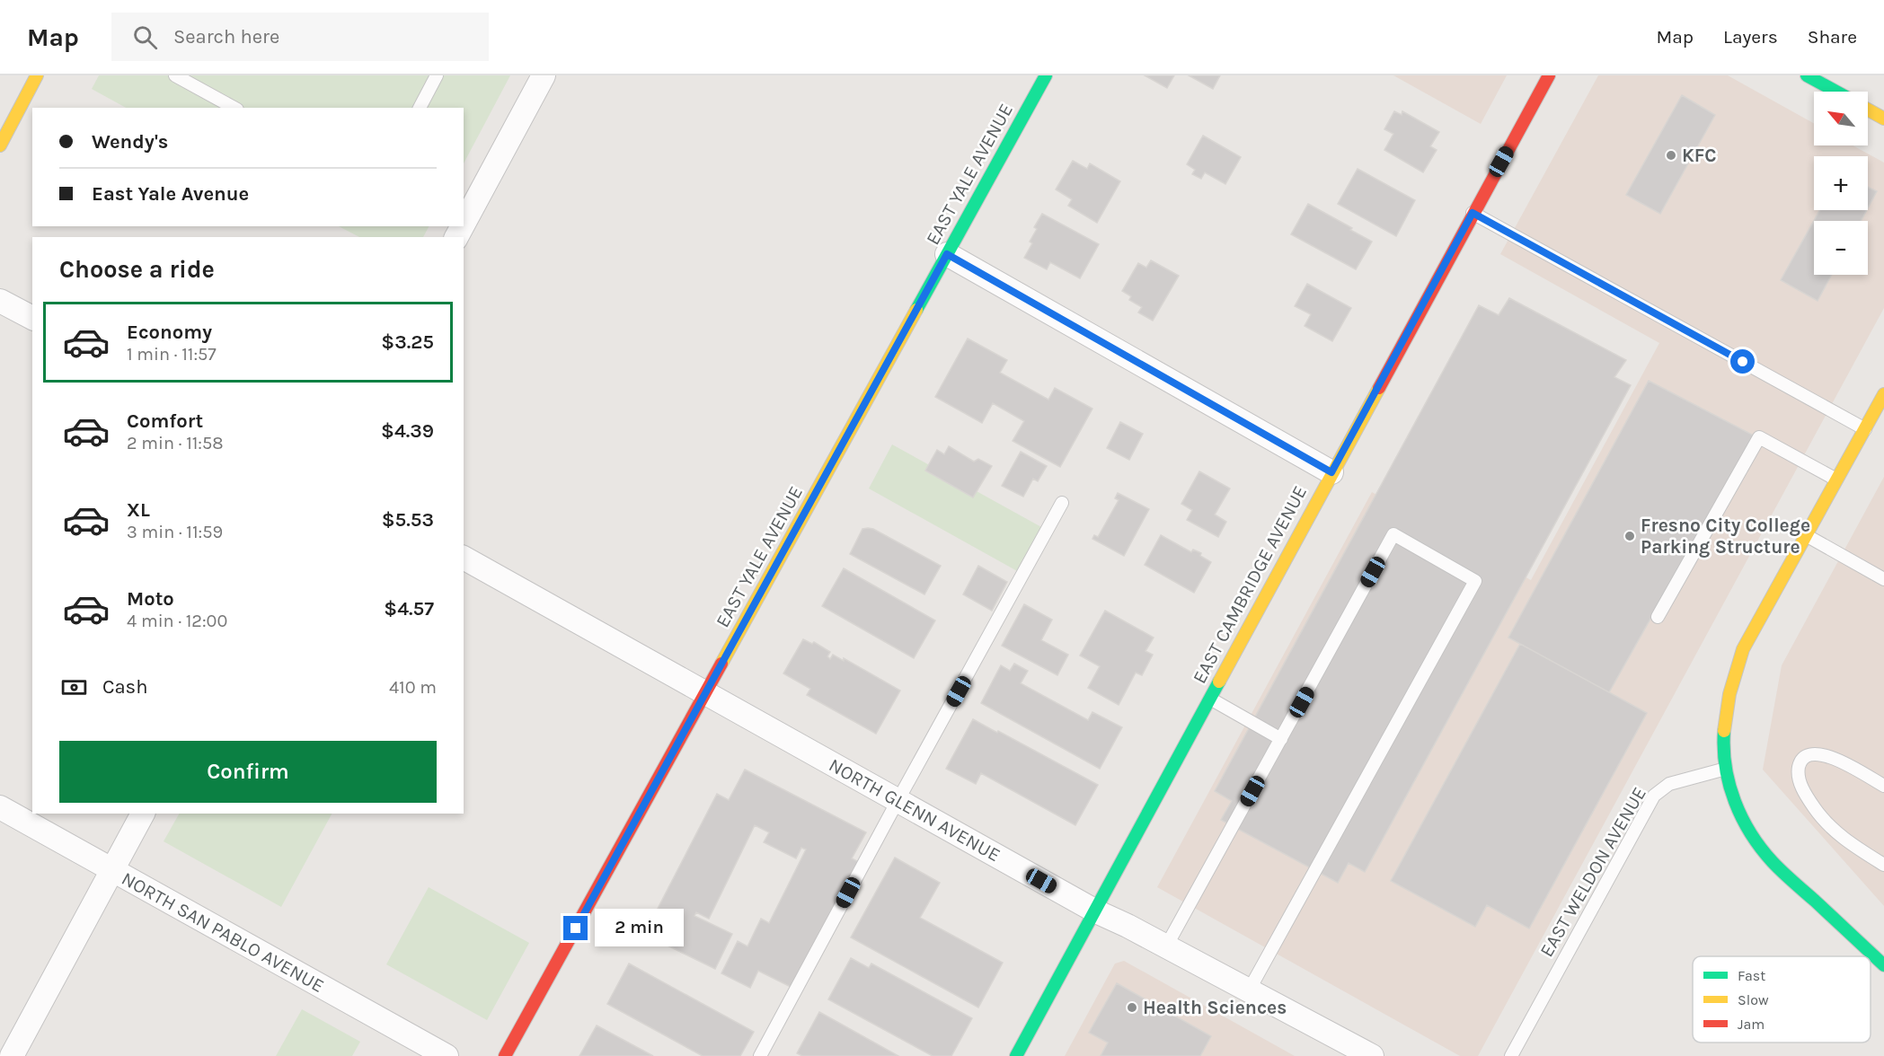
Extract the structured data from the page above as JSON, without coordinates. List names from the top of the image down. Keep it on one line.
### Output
{"streets":{"street":["EAST YALE AVENUE","EAST CAMBRIDGE AVENUE","NORTH GLENN AVENUE","NORTH SAN PABLO AVENUE"],"lane":["EAST WELDON AVENUE"]},"crossings":[["EAST YALE AVENUE","NORTH GLENN AVENUE"],["EAST CAMBRIDGE AVENUE","NORTH GLENN AVENUE"]],"places":["KFC","Fresno City College Parking Structure","Health Sciences"],"legend":["Fast","Slow","Jam"],"north":"top left","page":{"header":"Map","search":"Search here","nav":["Map","Layers","Share"],"map_buttons":["+","−"],"banner":["Wendy's","East Yale Avenue"],"heading":"Choose a ride","list":[{"name":"Economy","note":"1 min · 11:57","value":"$3.25"},{"name":"Comfort","note":"2 min · 11:58","value":"$4.39"},{"name":"XL","note":"3 min · 11:59","value":"$5.53"},{"name":"Moto","note":"4 min · 12:00","value":"$4.57"}],"pay":["Cash","410 m"],"buttons":"Confirm","bubble":"2 min"}}
